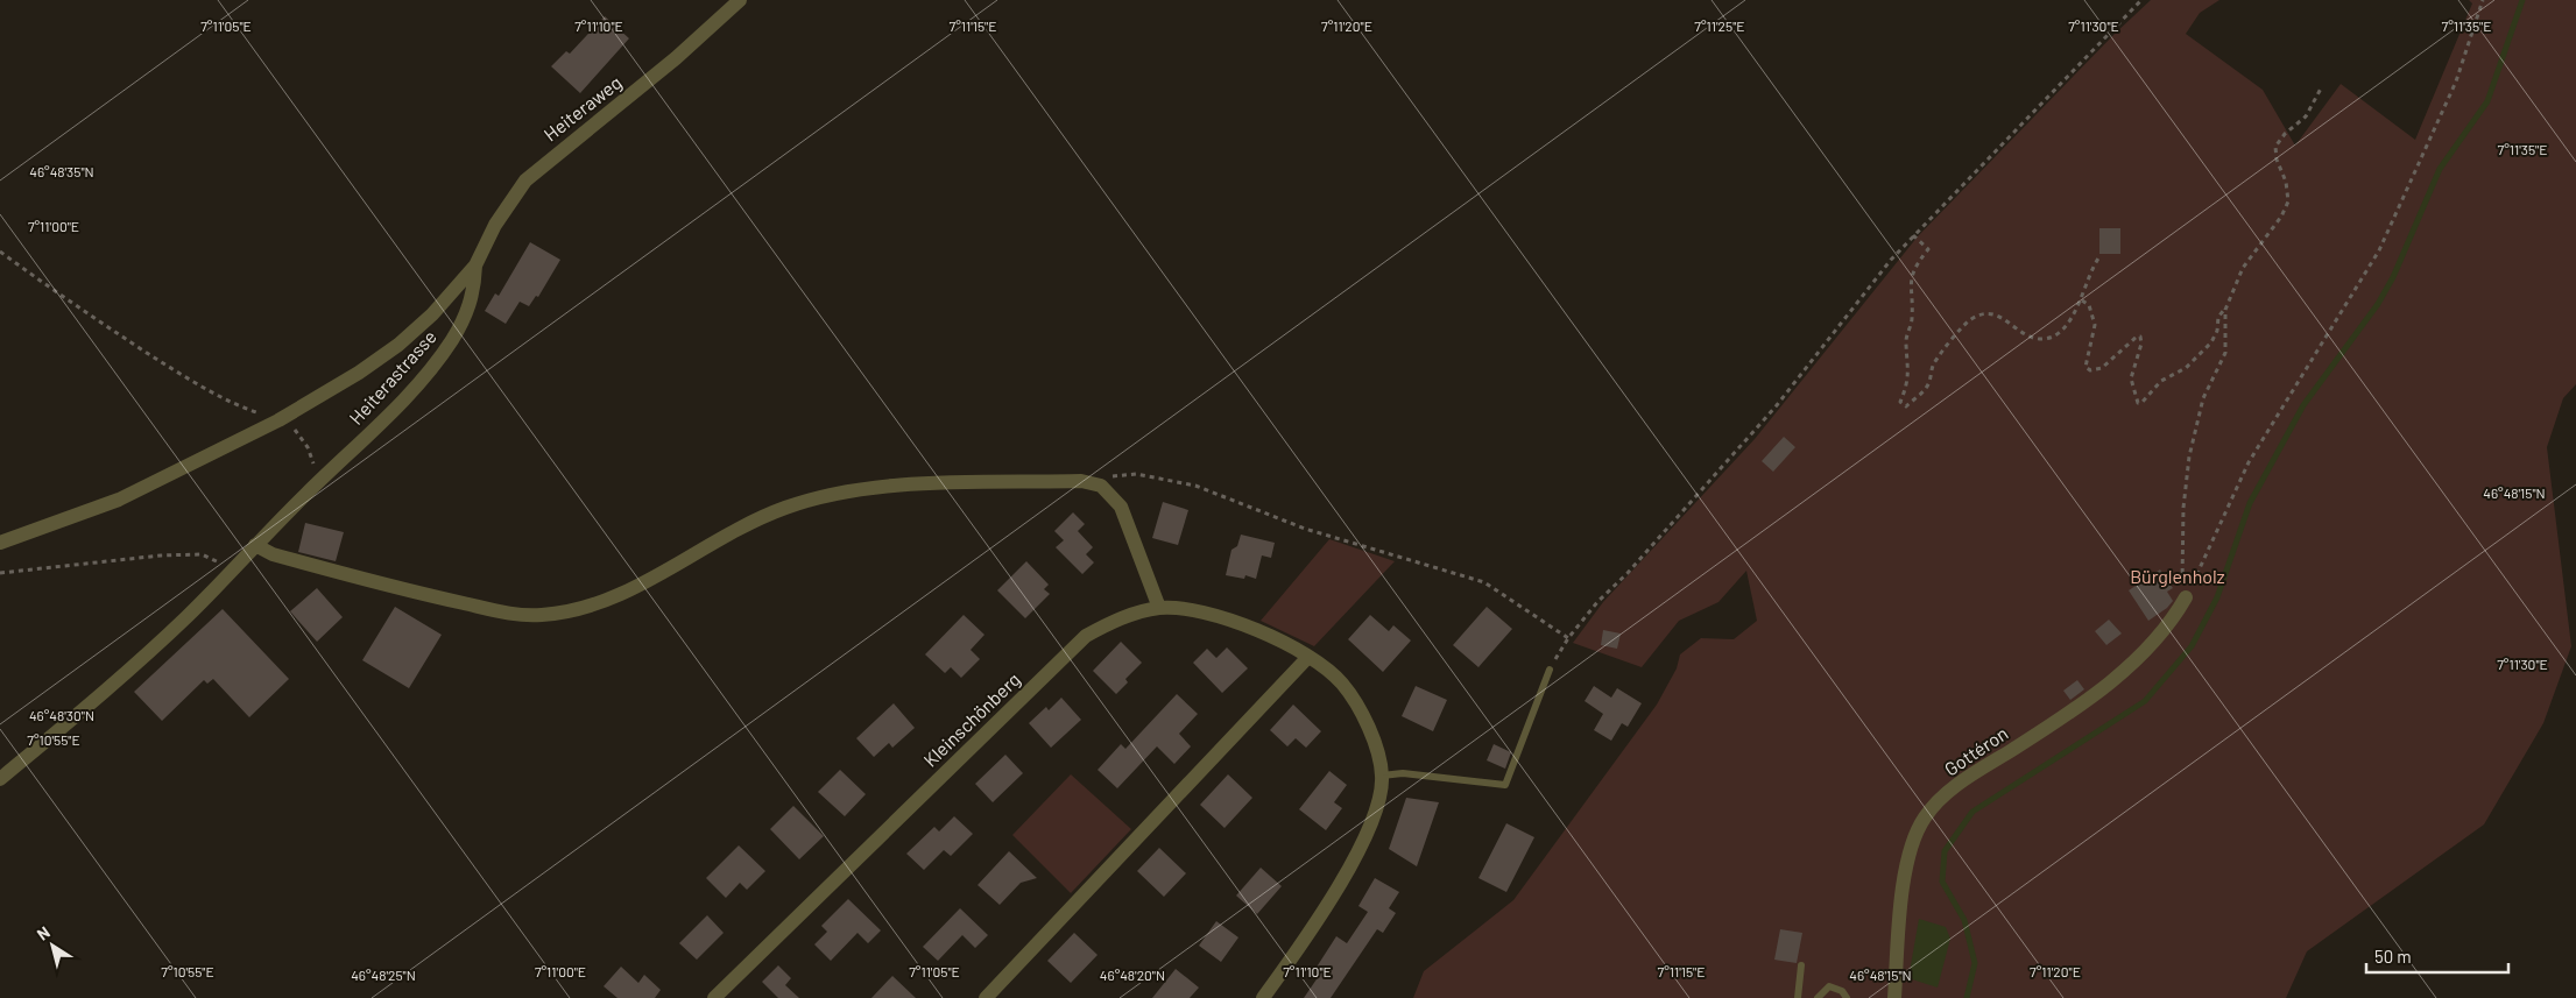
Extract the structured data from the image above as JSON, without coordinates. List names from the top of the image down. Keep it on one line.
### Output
{"streets":{"street":["Heiteraweg","Heiterastrasse","Kleinschönberg","Gottéron"]},"crossings":[["Heiteraweg","Heiterastrasse"]],"parks":["Bürglenholz"],"scale_bar":"50 m","north":"top left","coordinates":["7°11'05\"E","7°11'10\"E","7°11'15\"E","7°11'20\"E","7°11'25\"E","7°11'30\"E","7°11'35\"E","46°48'35\"N","7°11'00\"E","46°48'15\"N","46°48'30\"N","7°10'55\"E","46°48'25\"N","46°48'20\"N"]}
